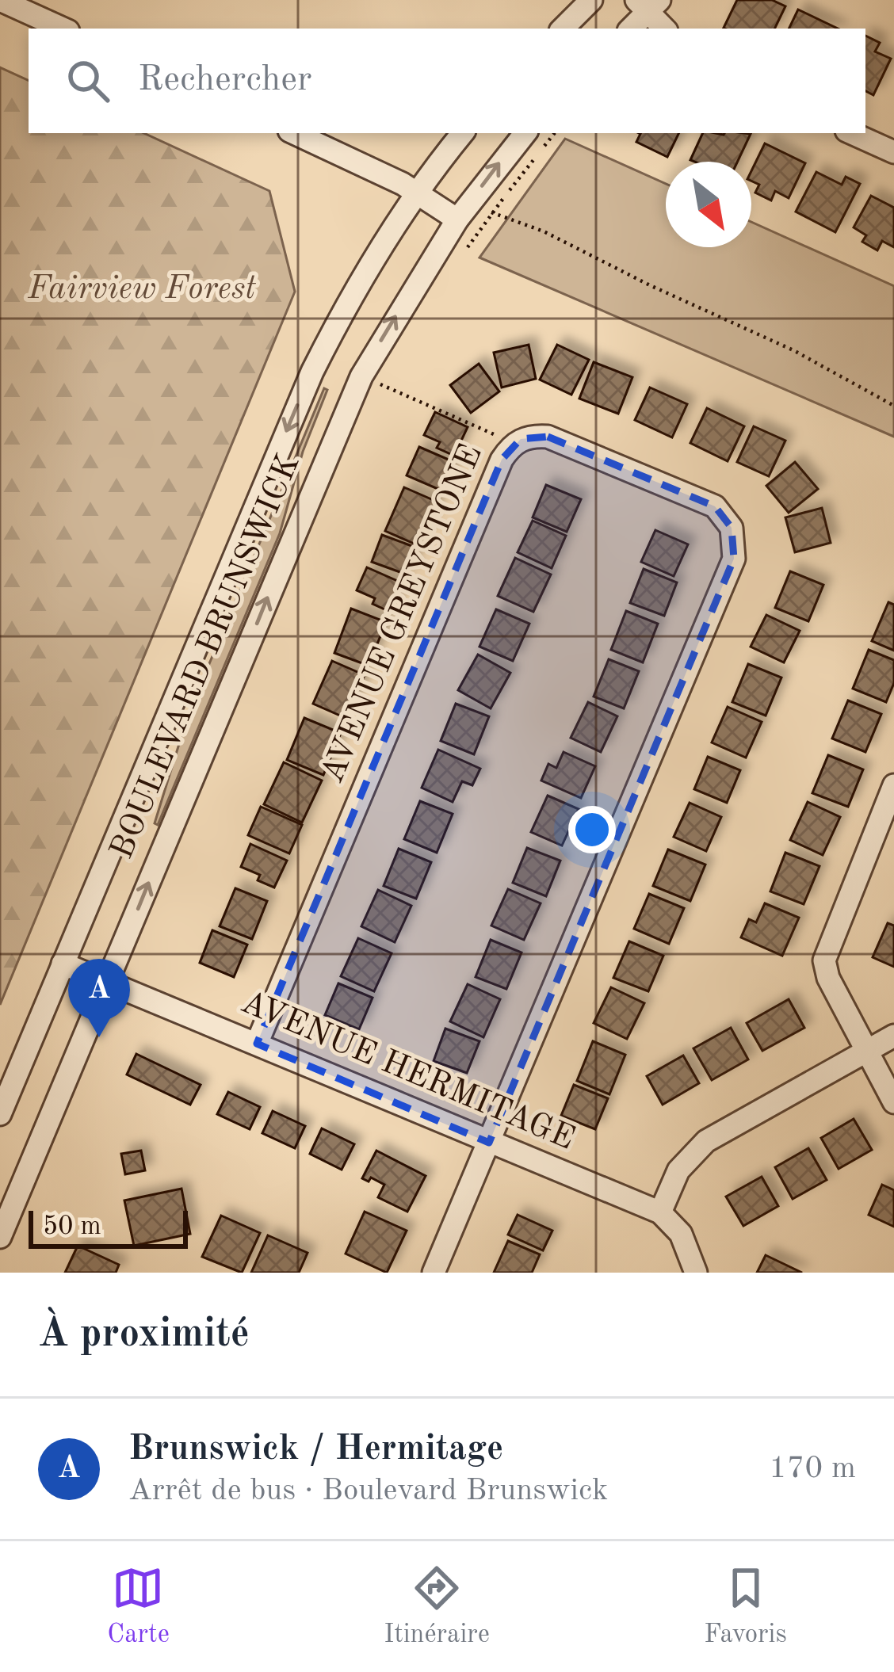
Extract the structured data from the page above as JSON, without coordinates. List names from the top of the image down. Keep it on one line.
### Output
{"streets":{"street":["AVENUE GREYSTONE","BOULEVARD BRUNSWICK","AVENUE HERMITAGE"]},"crossings":[["AVENUE GREYSTONE","AVENUE HERMITAGE"],["BOULEVARD BRUNSWICK","AVENUE HERMITAGE"]],"parks":["Fairview Forest"],"scale_bar":"50 m","north":"bottom right","page":{"search":"Rechercher","pins":"A","scale":"50 m","heading":"À proximité","list":[{"mark":"A","name":"Brunswick / Hermitage","note":"Arrêt de bus · Boulevard Brunswick","value":"170 m"}],"nav":["Carte","Itinéraire","Favoris"]}}
